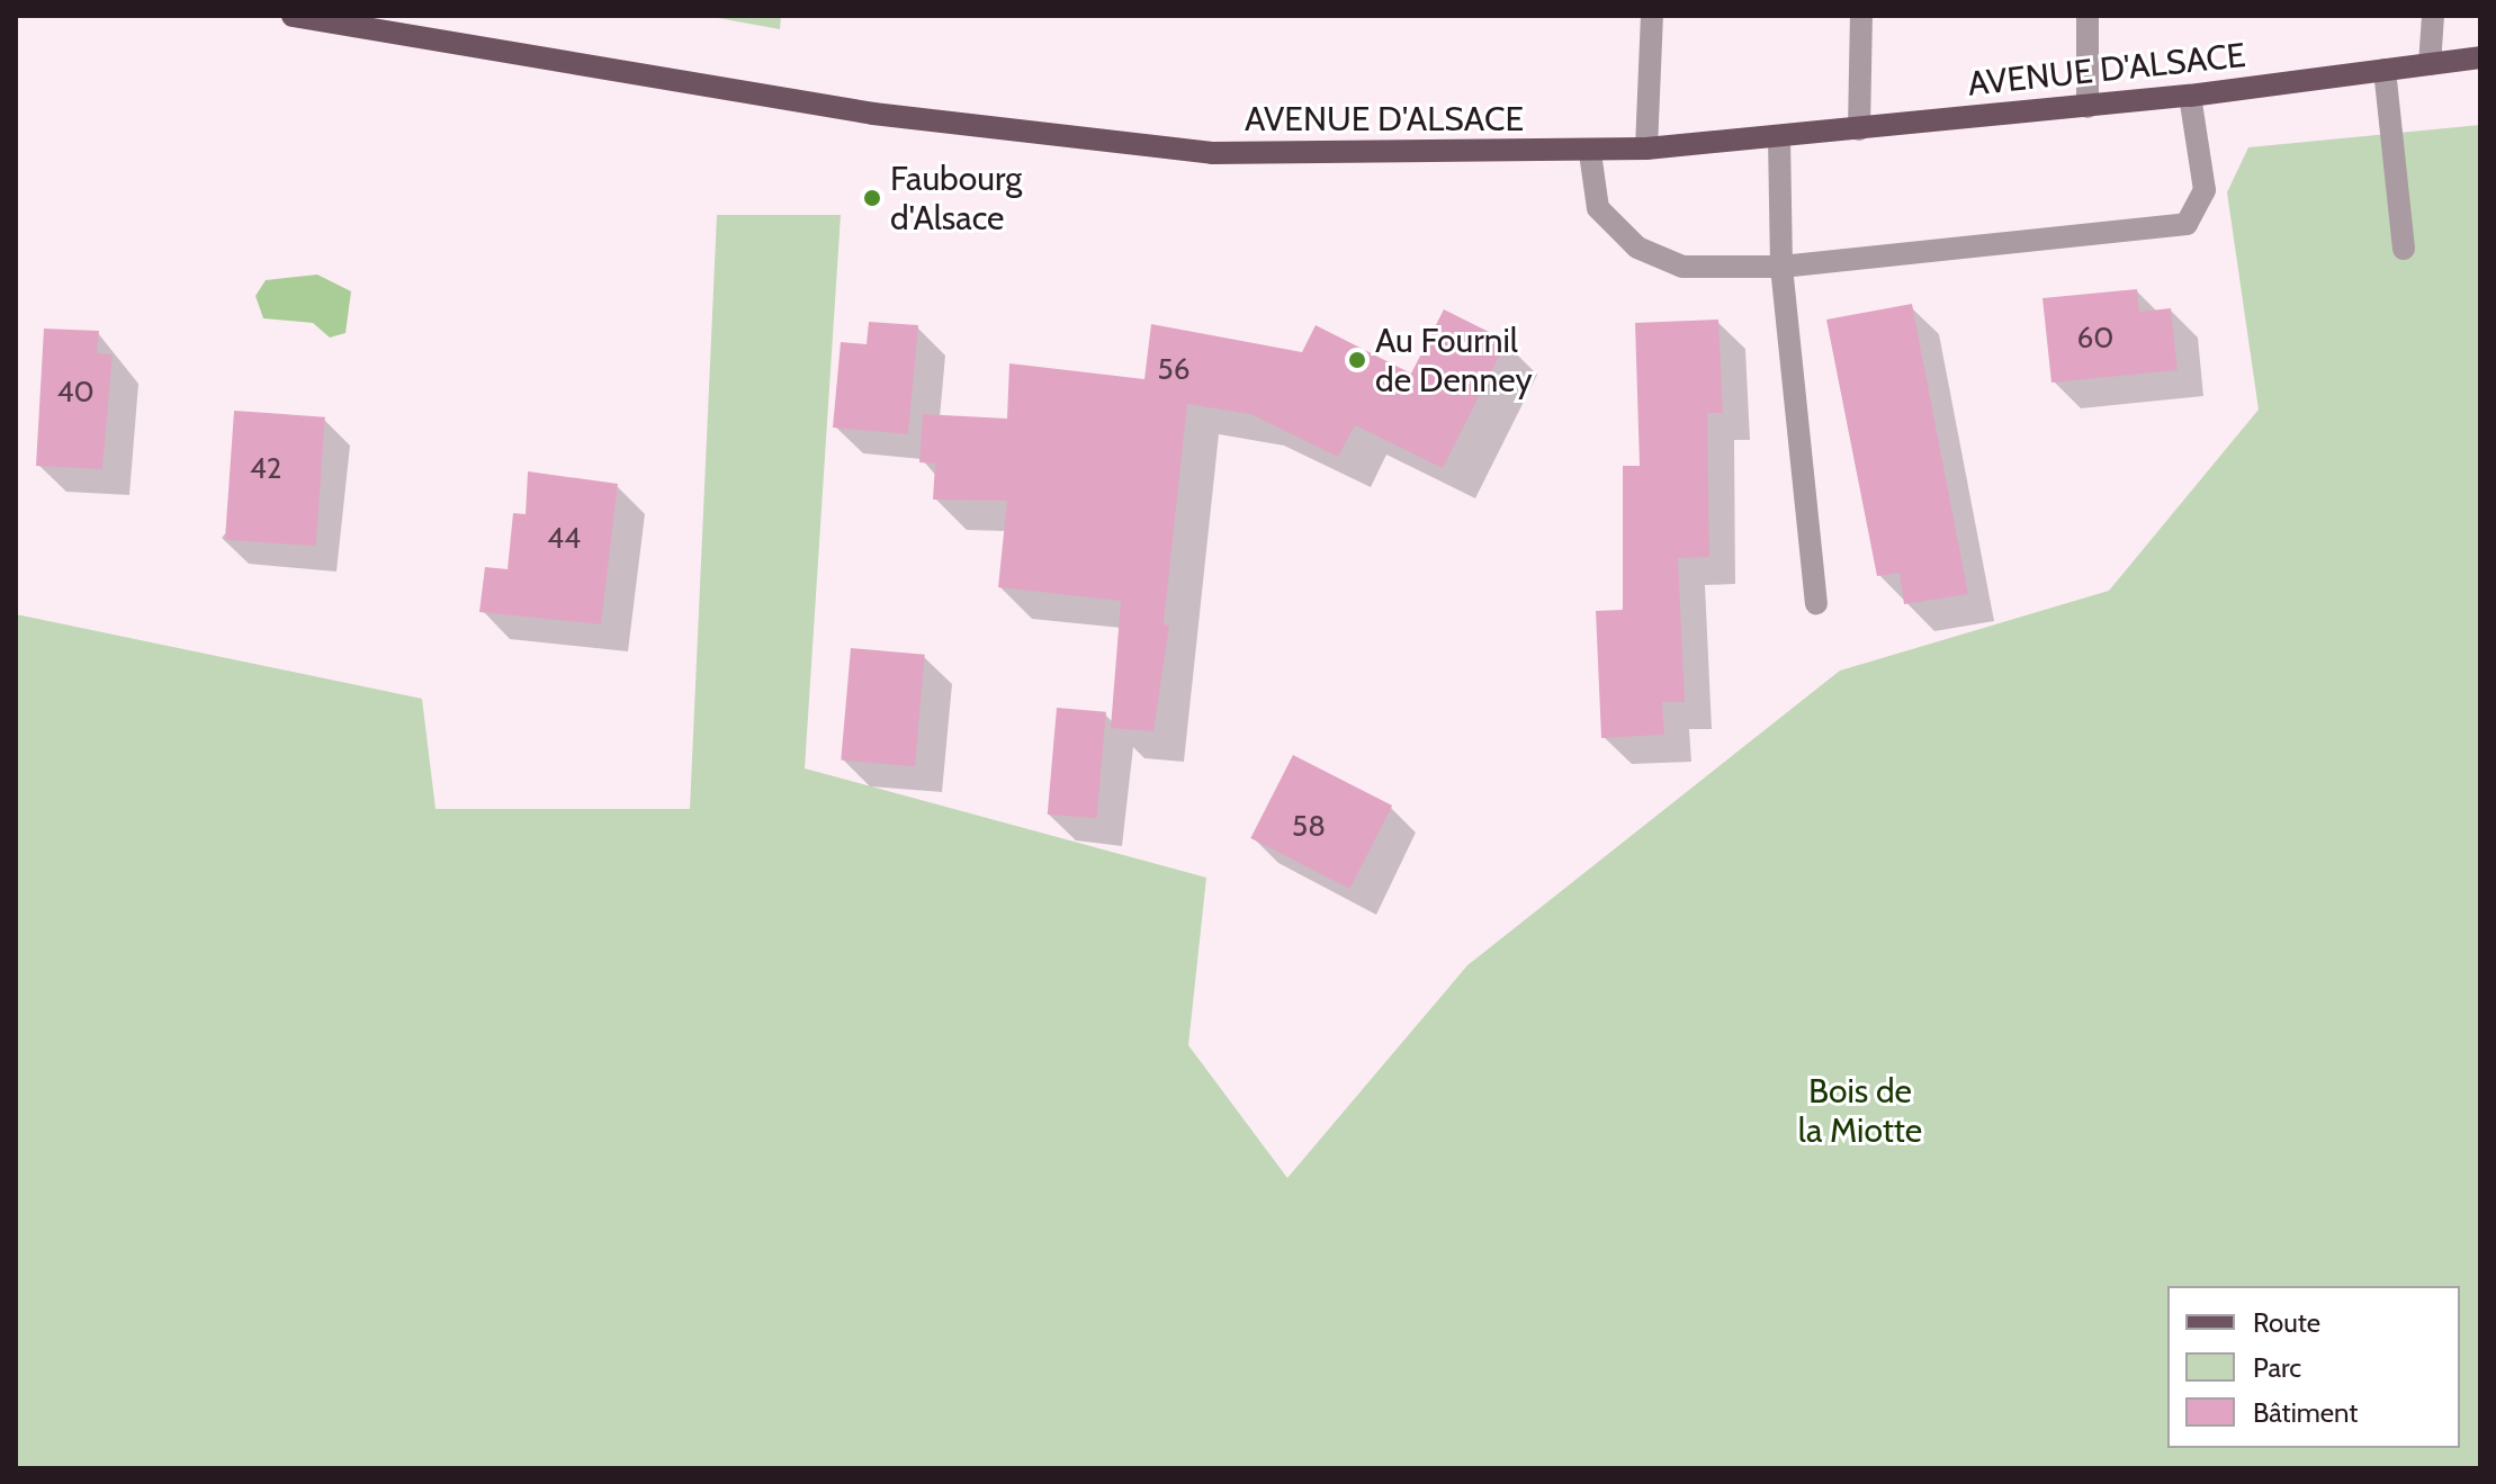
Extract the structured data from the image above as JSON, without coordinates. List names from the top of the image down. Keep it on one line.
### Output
{"streets":{"main road":["AVENUE D'ALSACE"]},"parks":["Bois de la Miotte"],"places":["Faubourg d'Alsace","Au Fournil de Denney"],"house_numbers":["60","56","40","42","44","58"],"legend":["Route","Parc","Bâtiment"]}
